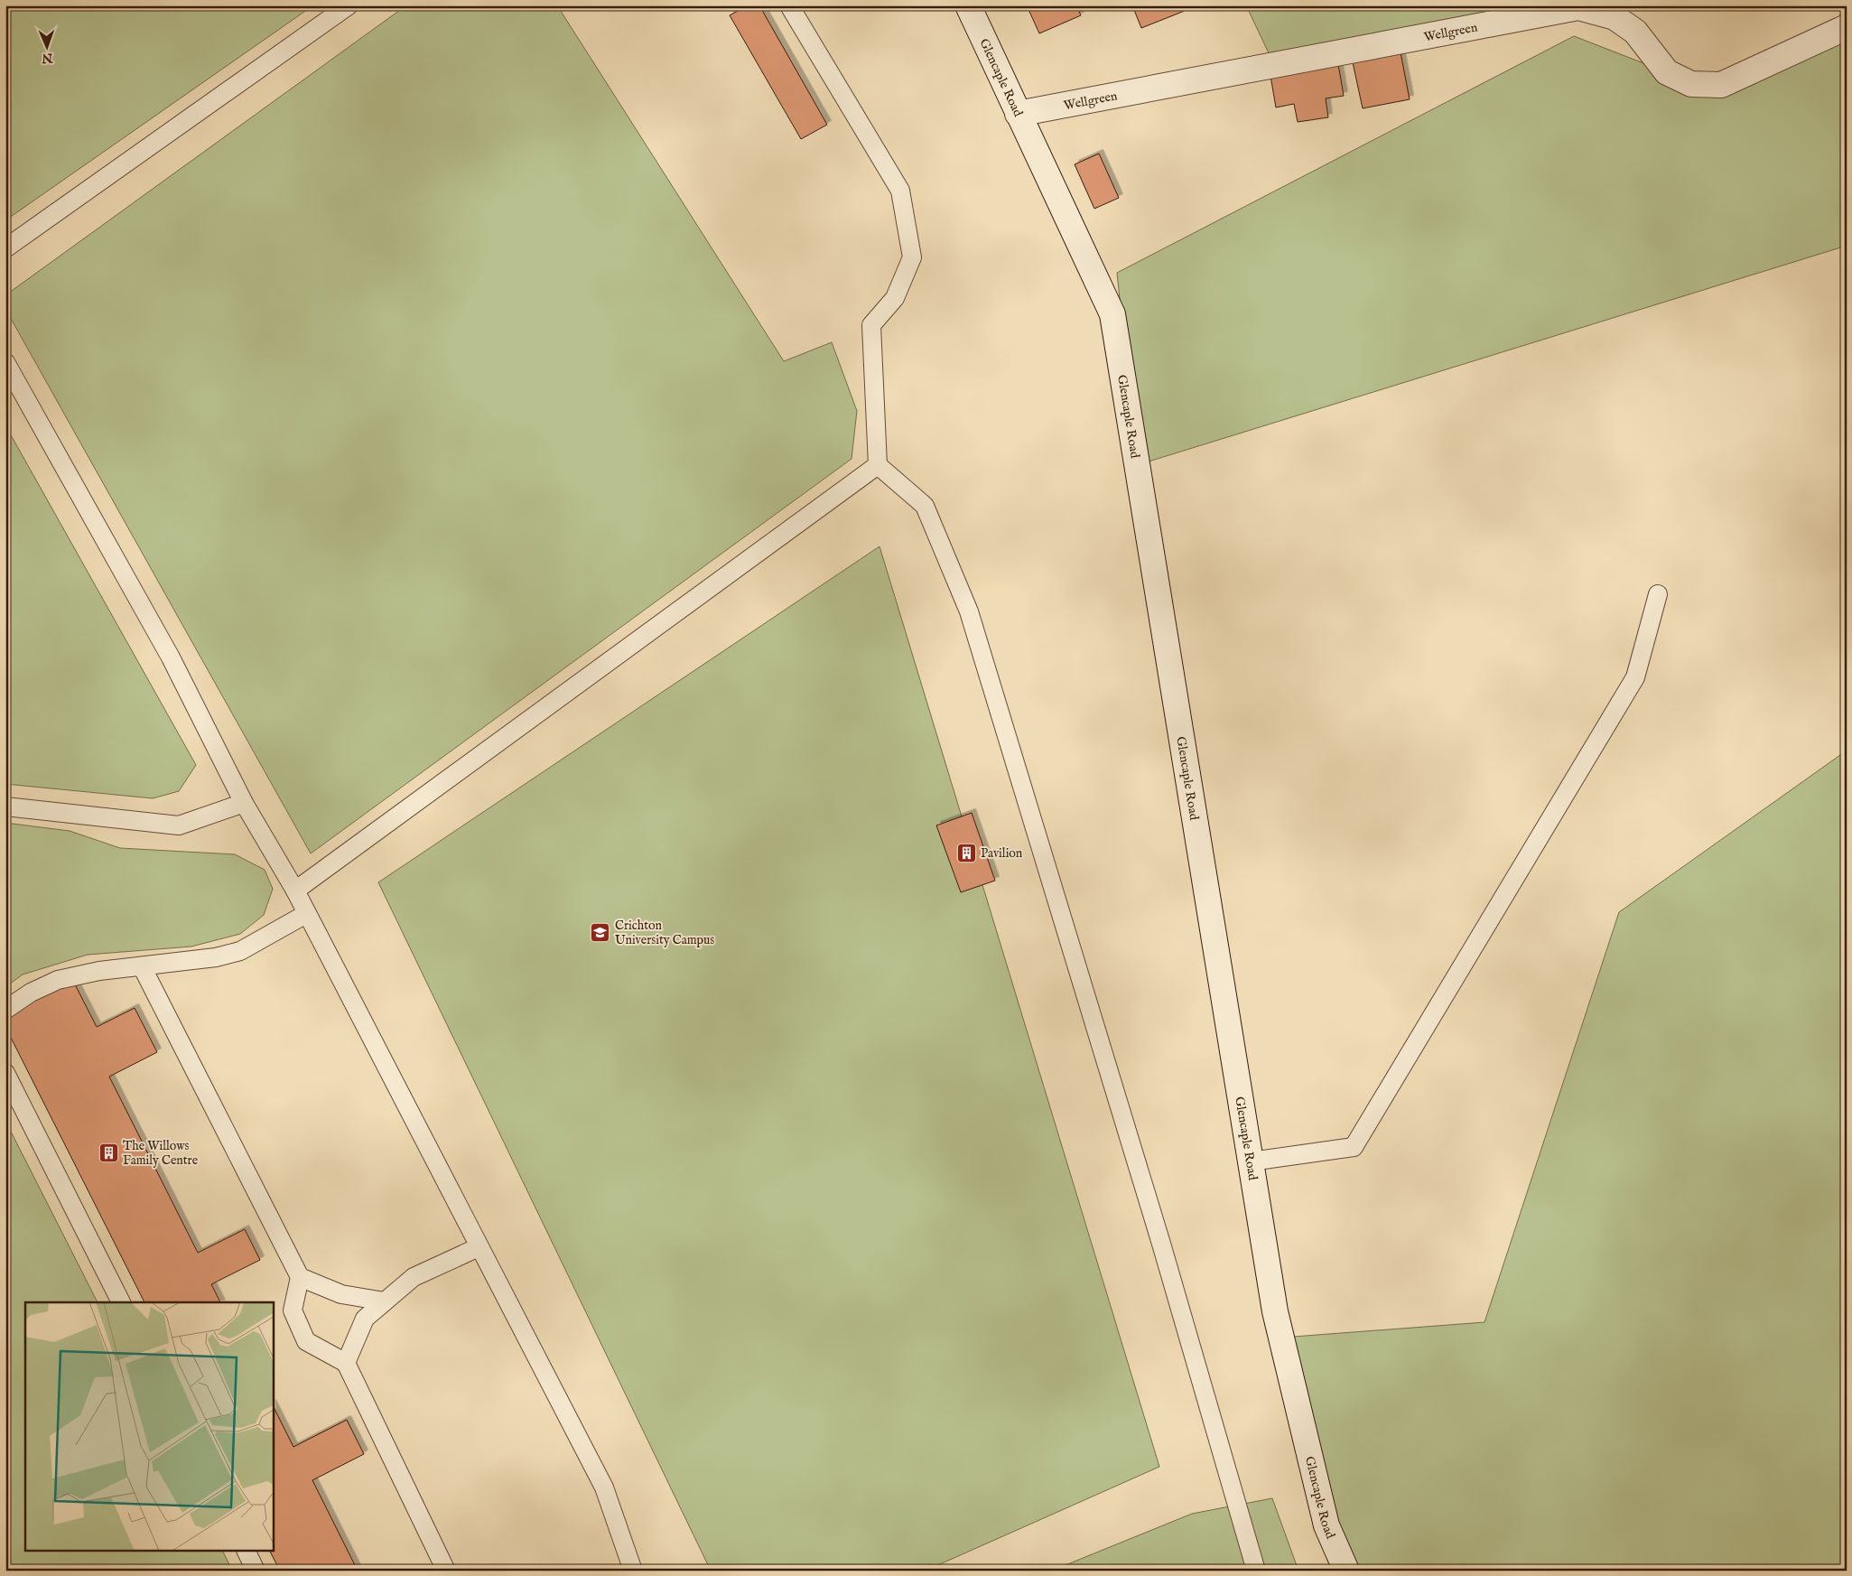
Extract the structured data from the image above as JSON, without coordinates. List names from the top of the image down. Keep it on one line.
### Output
{"streets":{"main road":["Wellgreen","Glencaple Road"]},"crossings":[["Wellgreen","Glencaple Road"]],"places":{"building":["Pavilion","The Willows Family Centre"],"school or university":["Crichton University Campus"]},"north":"bottom"}
